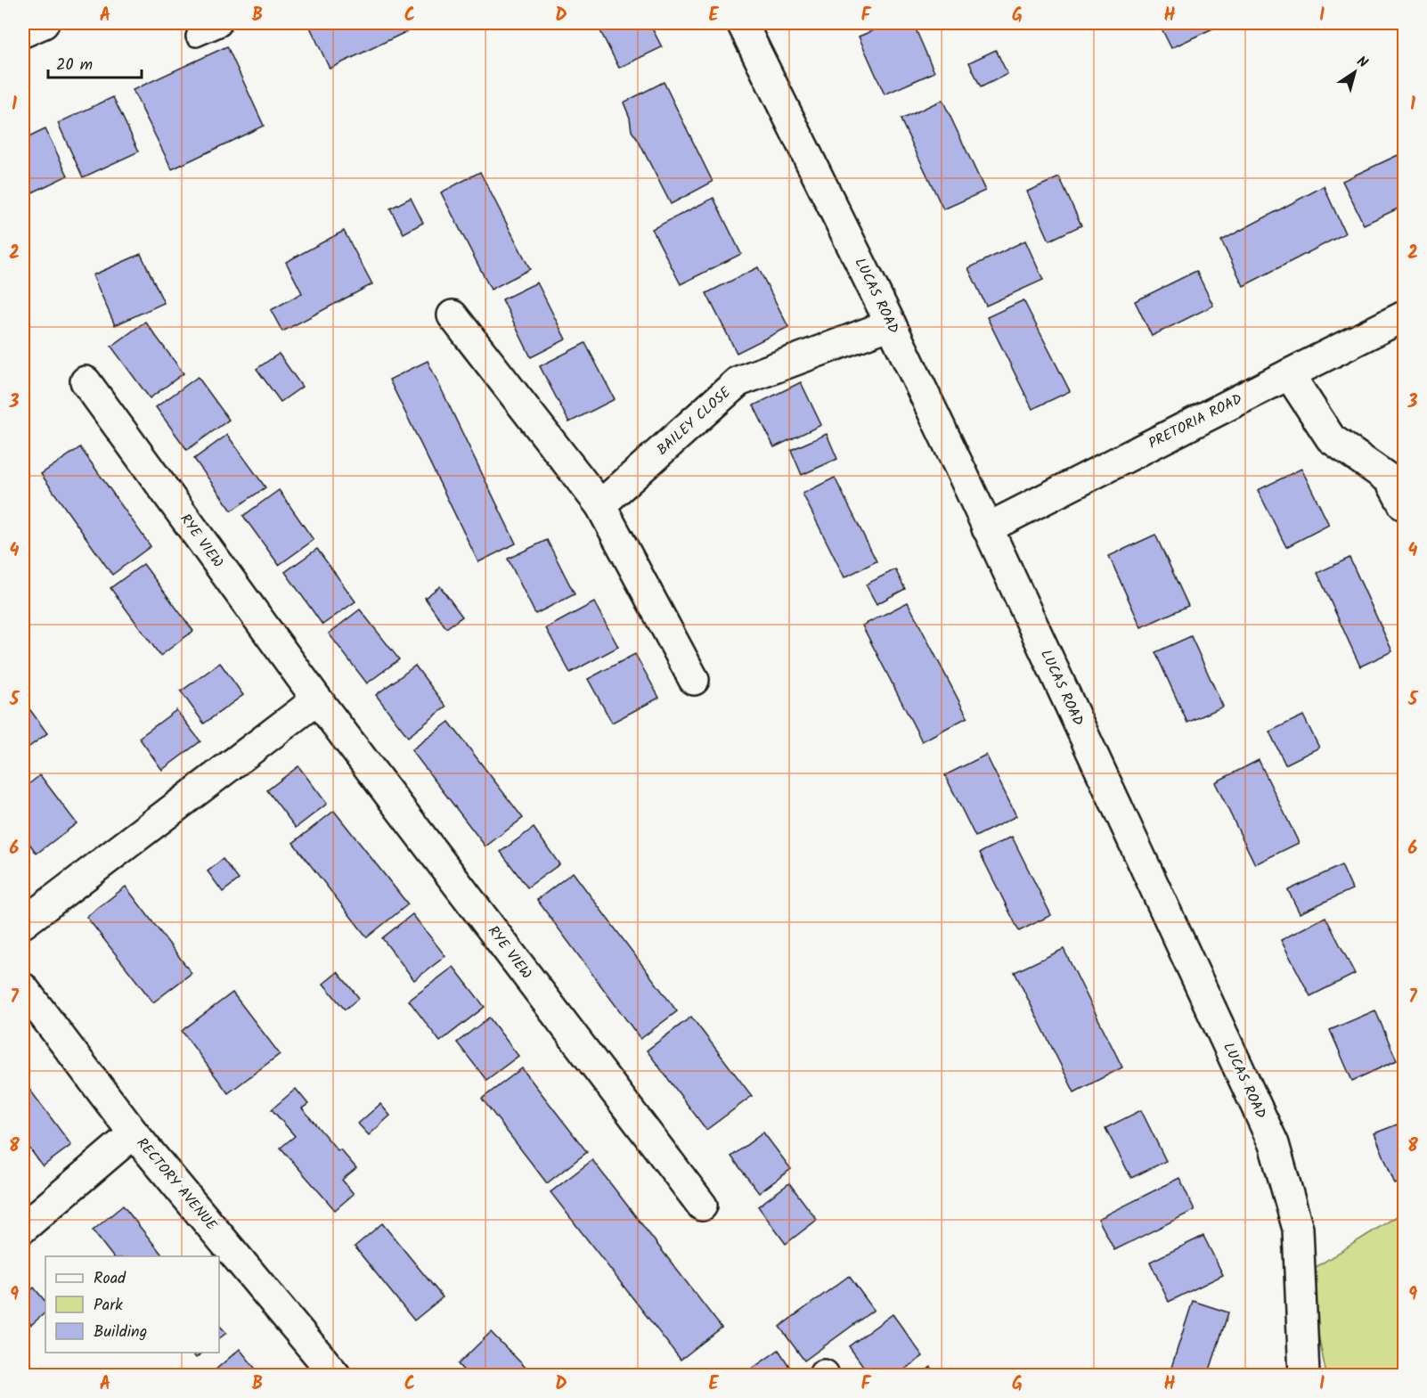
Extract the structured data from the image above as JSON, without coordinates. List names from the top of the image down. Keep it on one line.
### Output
{"streets":{"street":["LUCAS ROAD","BAILEY CLOSE","PRETORIA ROAD","RYE VIEW","RECTORY AVENUE"]},"crossings":[["LUCAS ROAD","BAILEY CLOSE"],["LUCAS ROAD","PRETORIA ROAD"]],"legend":["Road","Park","Building"],"scale_bar":"20 m","north":"top right","grid":{"columns":["A","B","C","D","E","F","G","H","I"],"rows":["1","2","3","4","5","6","7","8","9"]}}
